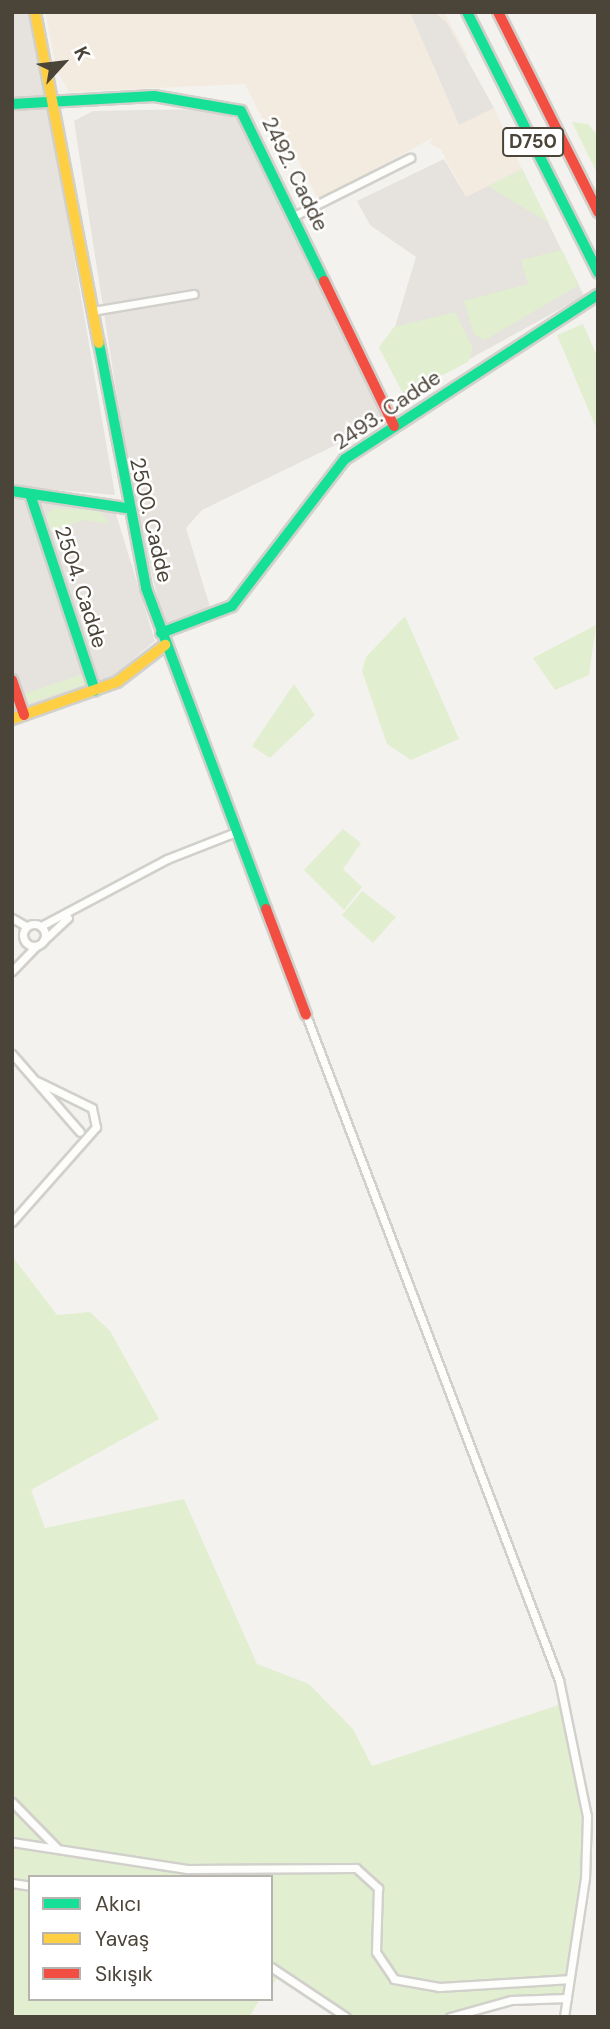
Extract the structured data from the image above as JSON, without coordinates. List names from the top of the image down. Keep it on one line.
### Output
{"streets":{"main road":["D750","2492. Cadde","2493. Cadde","2500. Cadde","2504. Cadde"]},"crossings":[["2492. Cadde","2493. Cadde"],["2492. Cadde","2500. Cadde"],["2493. Cadde","2500. Cadde"]],"legend":["Akıcı","Yavaş","Sıkışık"],"north":"top right"}
